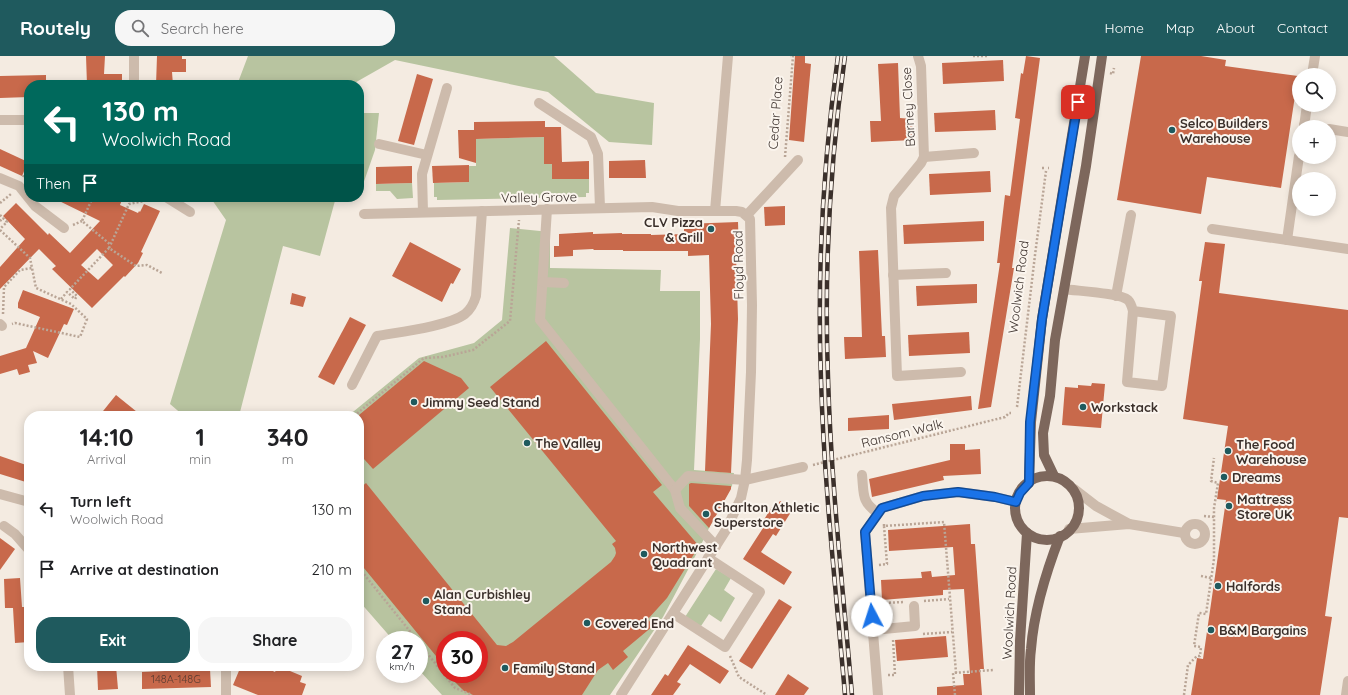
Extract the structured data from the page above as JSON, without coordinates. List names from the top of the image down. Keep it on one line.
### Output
{"streets":{"main road":["Woolwich Road"],"street":["Barney Close","Valley Grove","Floyd Road"],"path":["Cedar Place","Ransom Walk"]},"crossings":[["Valley Grove","Floyd Road"]],"places":["Selco Builders Warehouse","CLV Pizza & Grill","Jimmy Seed Stand","Workstack","The Valley","The Food Warehouse","Dreams","Mattress Store UK","Charlton Athletic Superstore","Northwest Quadrant","Halfords","Alan Curbishley Stand","Covered End","B&M Bargains","Family Stand"],"house_numbers":["148A-148G"],"page":{"header":"Routely","search":"Search here","nav":["Home","Map","About","Contact"],"map_buttons":["+","−"],"turn":["130 m","Woolwich Road"],"then":"Then","eta":["14:10","Arrival","1","min","340","m"],"list":[{"name":"Turn left","note":"Woolwich Road","value":"130 m"},{"name":"Arrive at destination","value":"210 m"}],"buttons":["Exit","Share"],"speed":"27 km/h","limit":"30"}}
